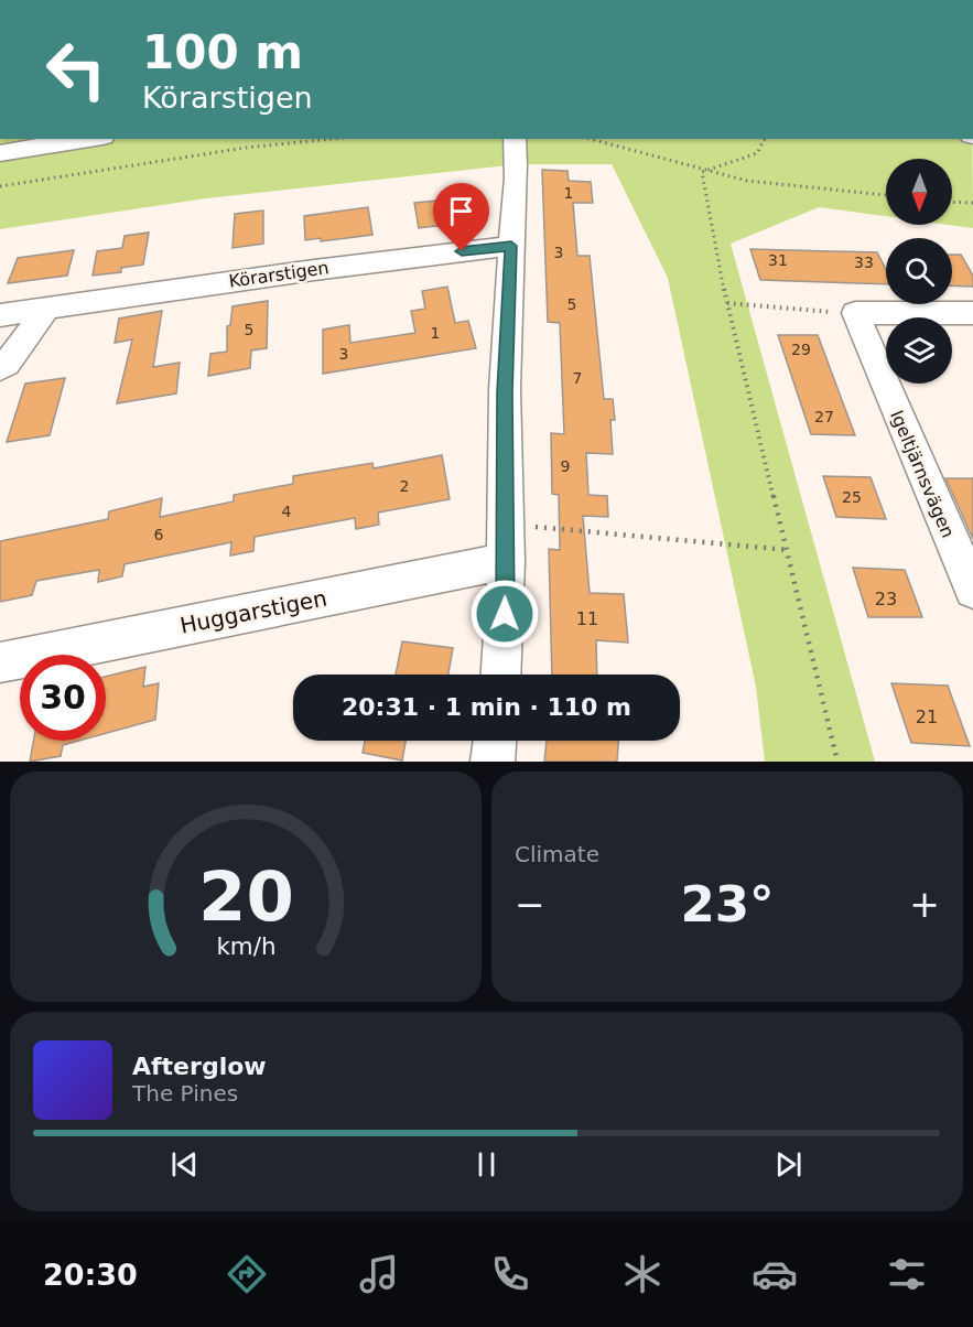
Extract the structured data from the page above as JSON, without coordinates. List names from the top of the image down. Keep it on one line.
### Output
{"streets":{"street":["Körarstigen","Igeltjärnsvägen","Huggarstigen"]},"house_numbers":["1","3","31","33","5","5","1","29","3","7","27","9","2","25","4","6","23","11","21"],"north":"bottom","page":{"turn":["100 m","Körarstigen"],"limit":"30","trip":"20:31 · 1 min · 110 m","tile":"Climate","heat":["−","23°","+"],"song":["Afterglow","The Pines"],"tabs":"20:30","gauge":["20","km/h"]}}
